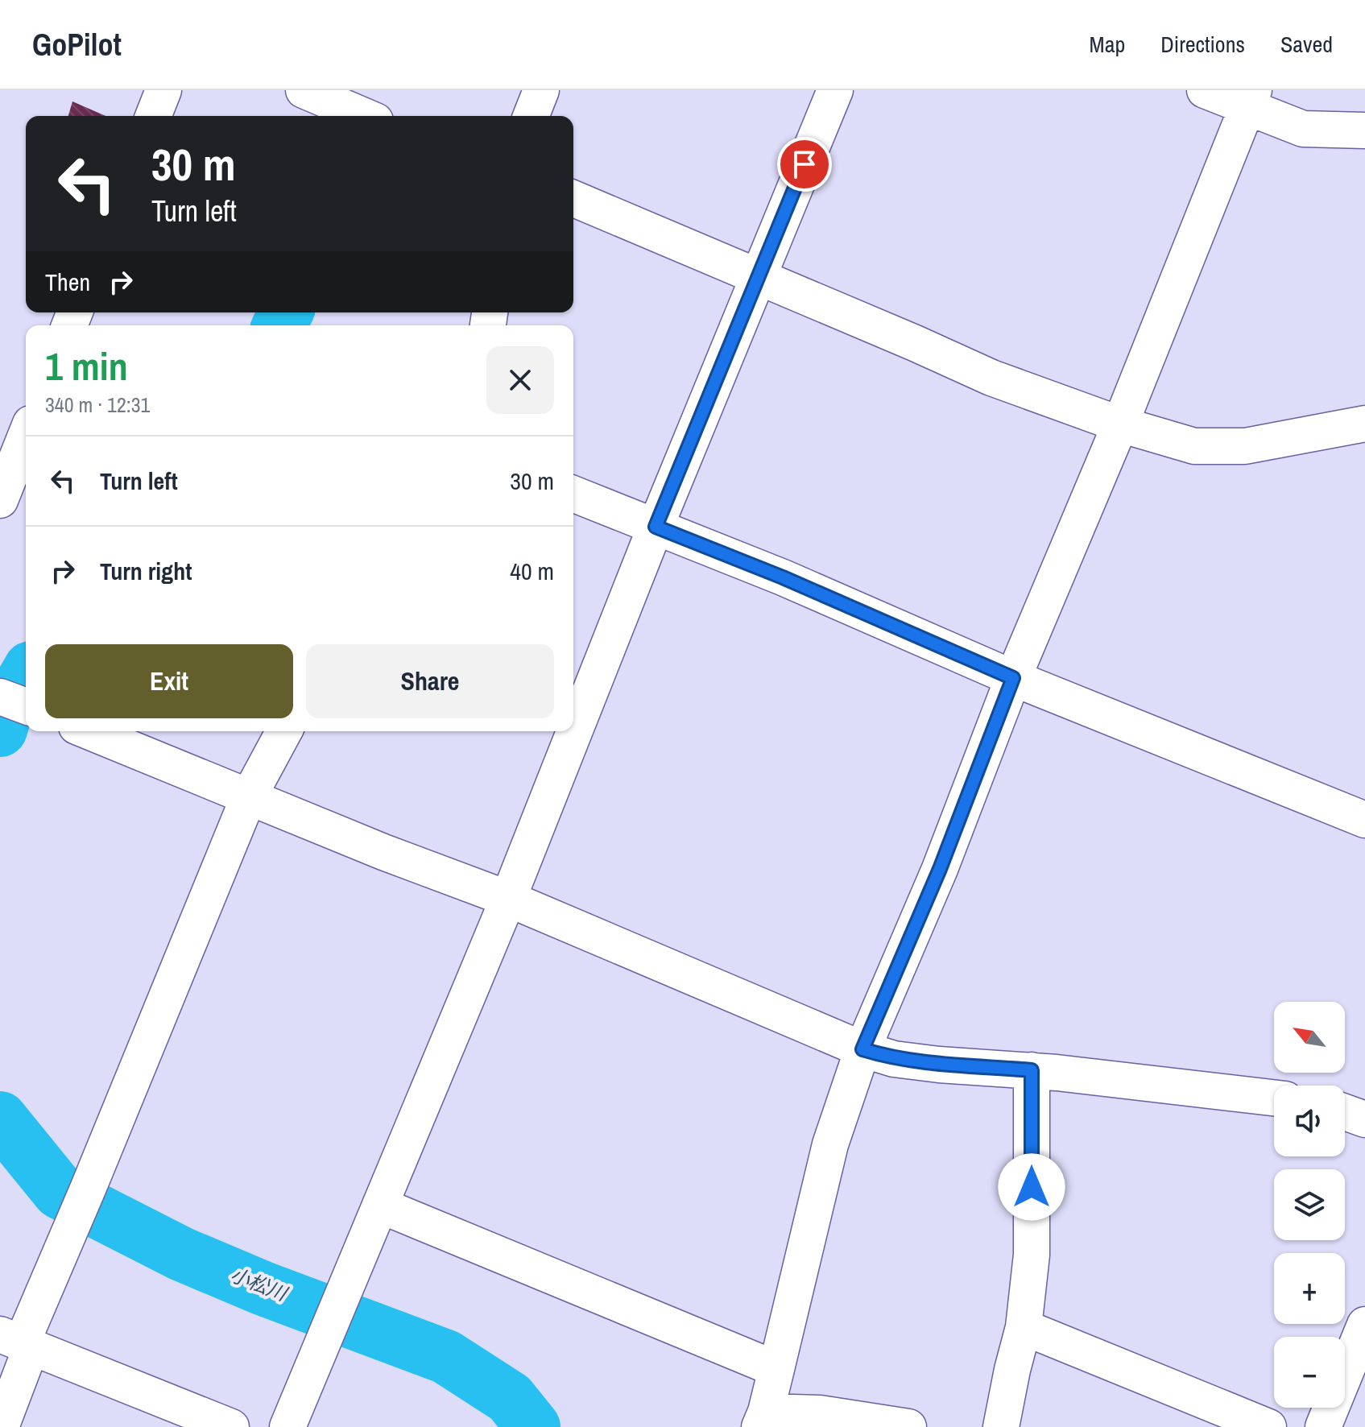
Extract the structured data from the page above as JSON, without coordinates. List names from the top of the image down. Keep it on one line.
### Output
{"water":["小松川"],"north":"top left","page":{"header":"GoPilot","nav":["Map","Directions","Saved"],"turn":["30 m","Turn left"],"then":"Then","heading":["1 min","340 m · 12:31"],"list":[{"name":"Turn left","value":"30 m"},{"name":"Turn right","value":"40 m"}],"buttons":["Exit","Share"],"map_buttons":["+","−"]}}
